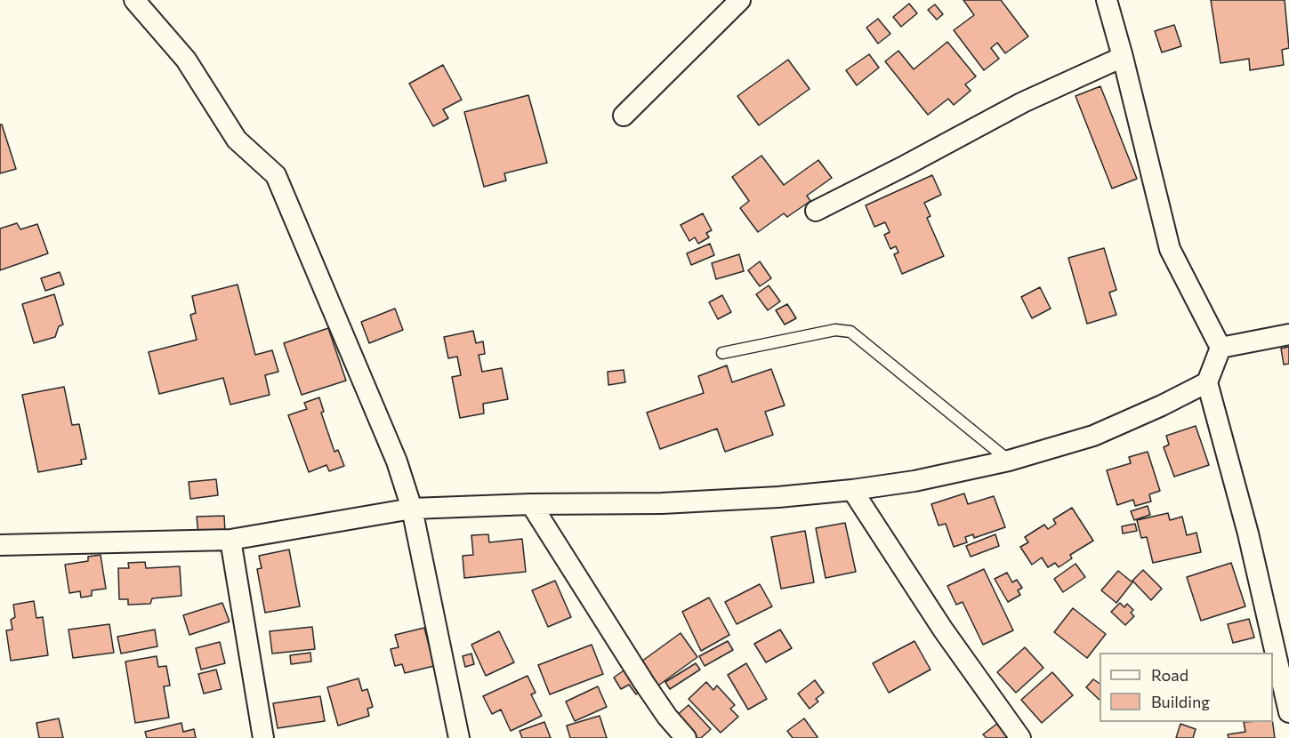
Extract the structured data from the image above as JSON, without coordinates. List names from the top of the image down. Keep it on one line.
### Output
{"legend":["Road","Building"]}
